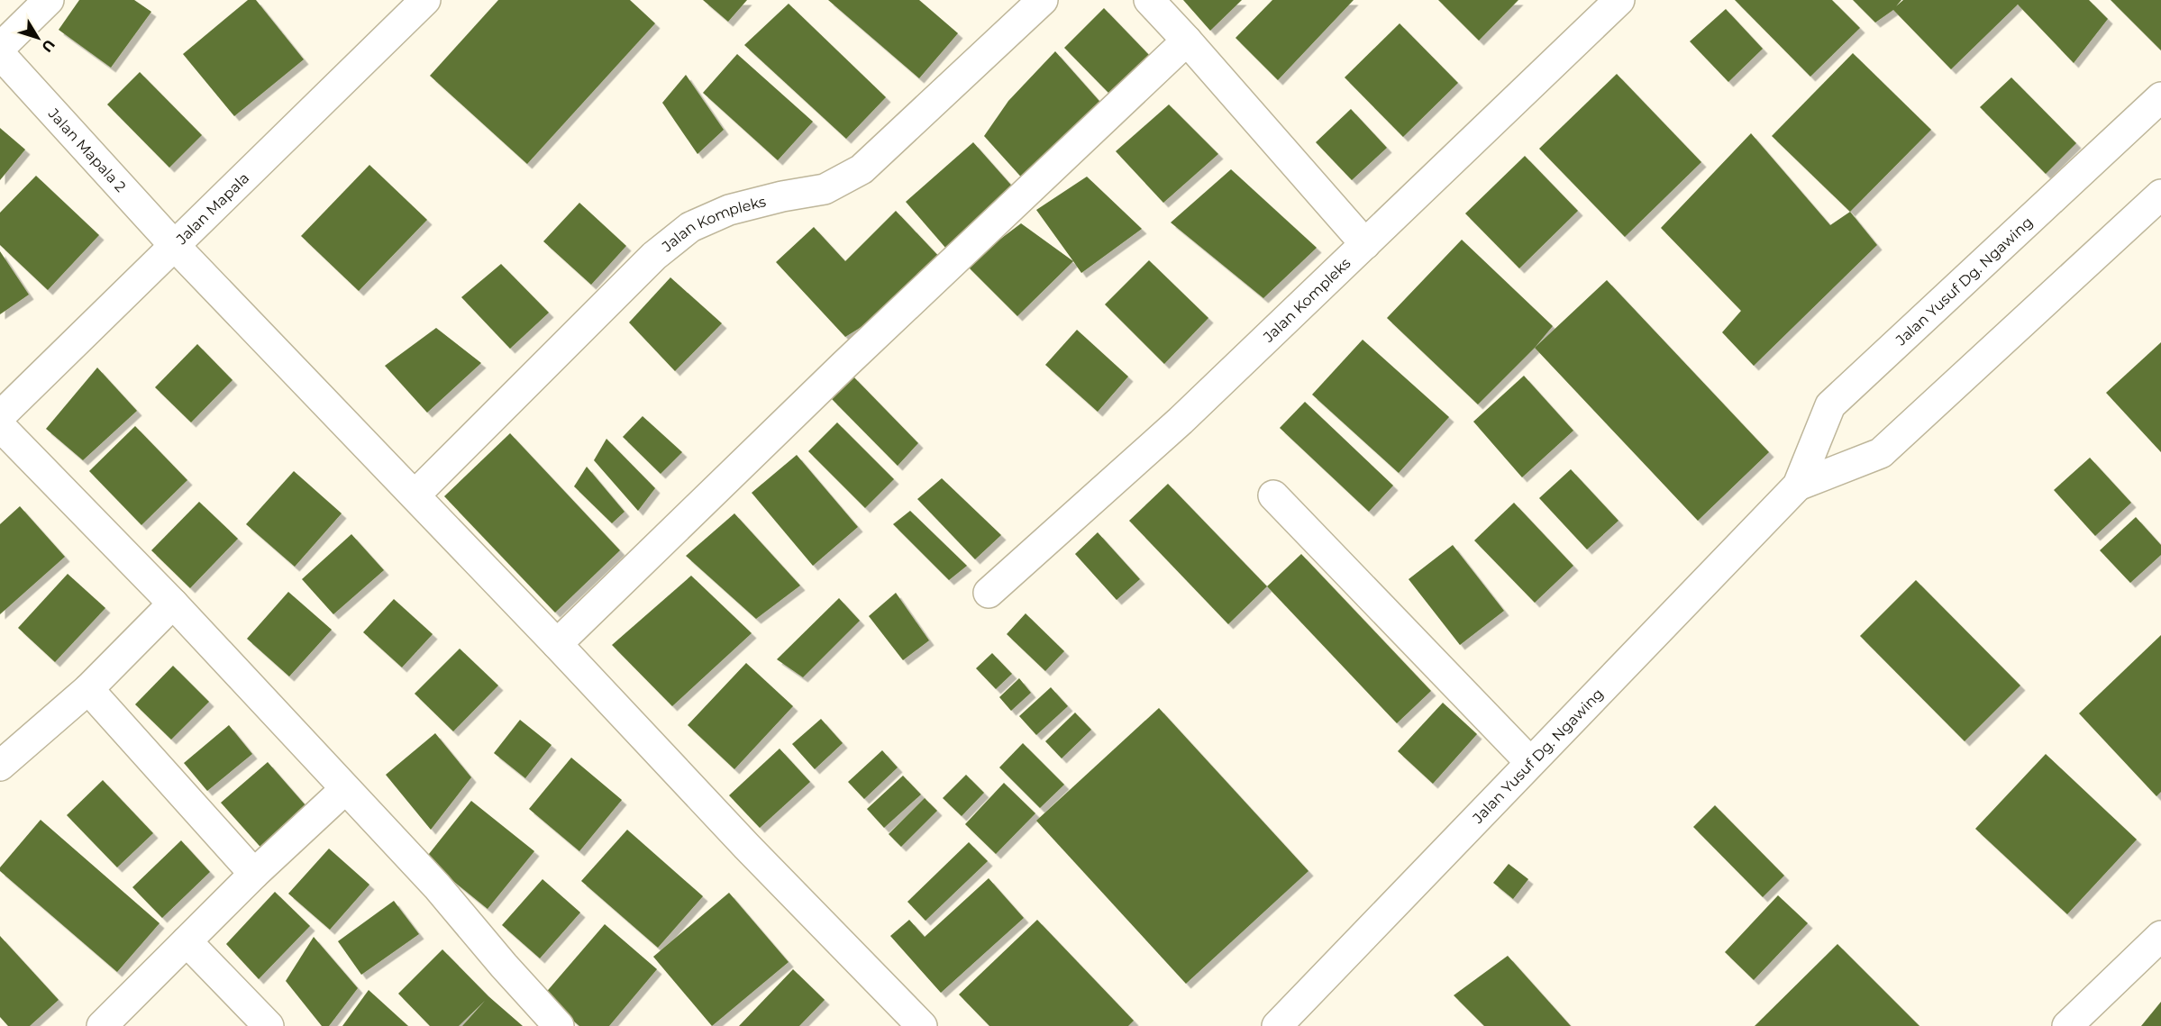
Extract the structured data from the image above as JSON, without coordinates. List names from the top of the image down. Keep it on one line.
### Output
{"streets":{"street":["Jalan Mapala 2","Jalan Mapala","Jalan Kompleks","Jalan Yusuf Dg. Ngawing"]},"crossings":[["Jalan Mapala 2","Jalan Mapala"],["Jalan Mapala 2","Jalan Kompleks"]],"north":"bottom right"}
